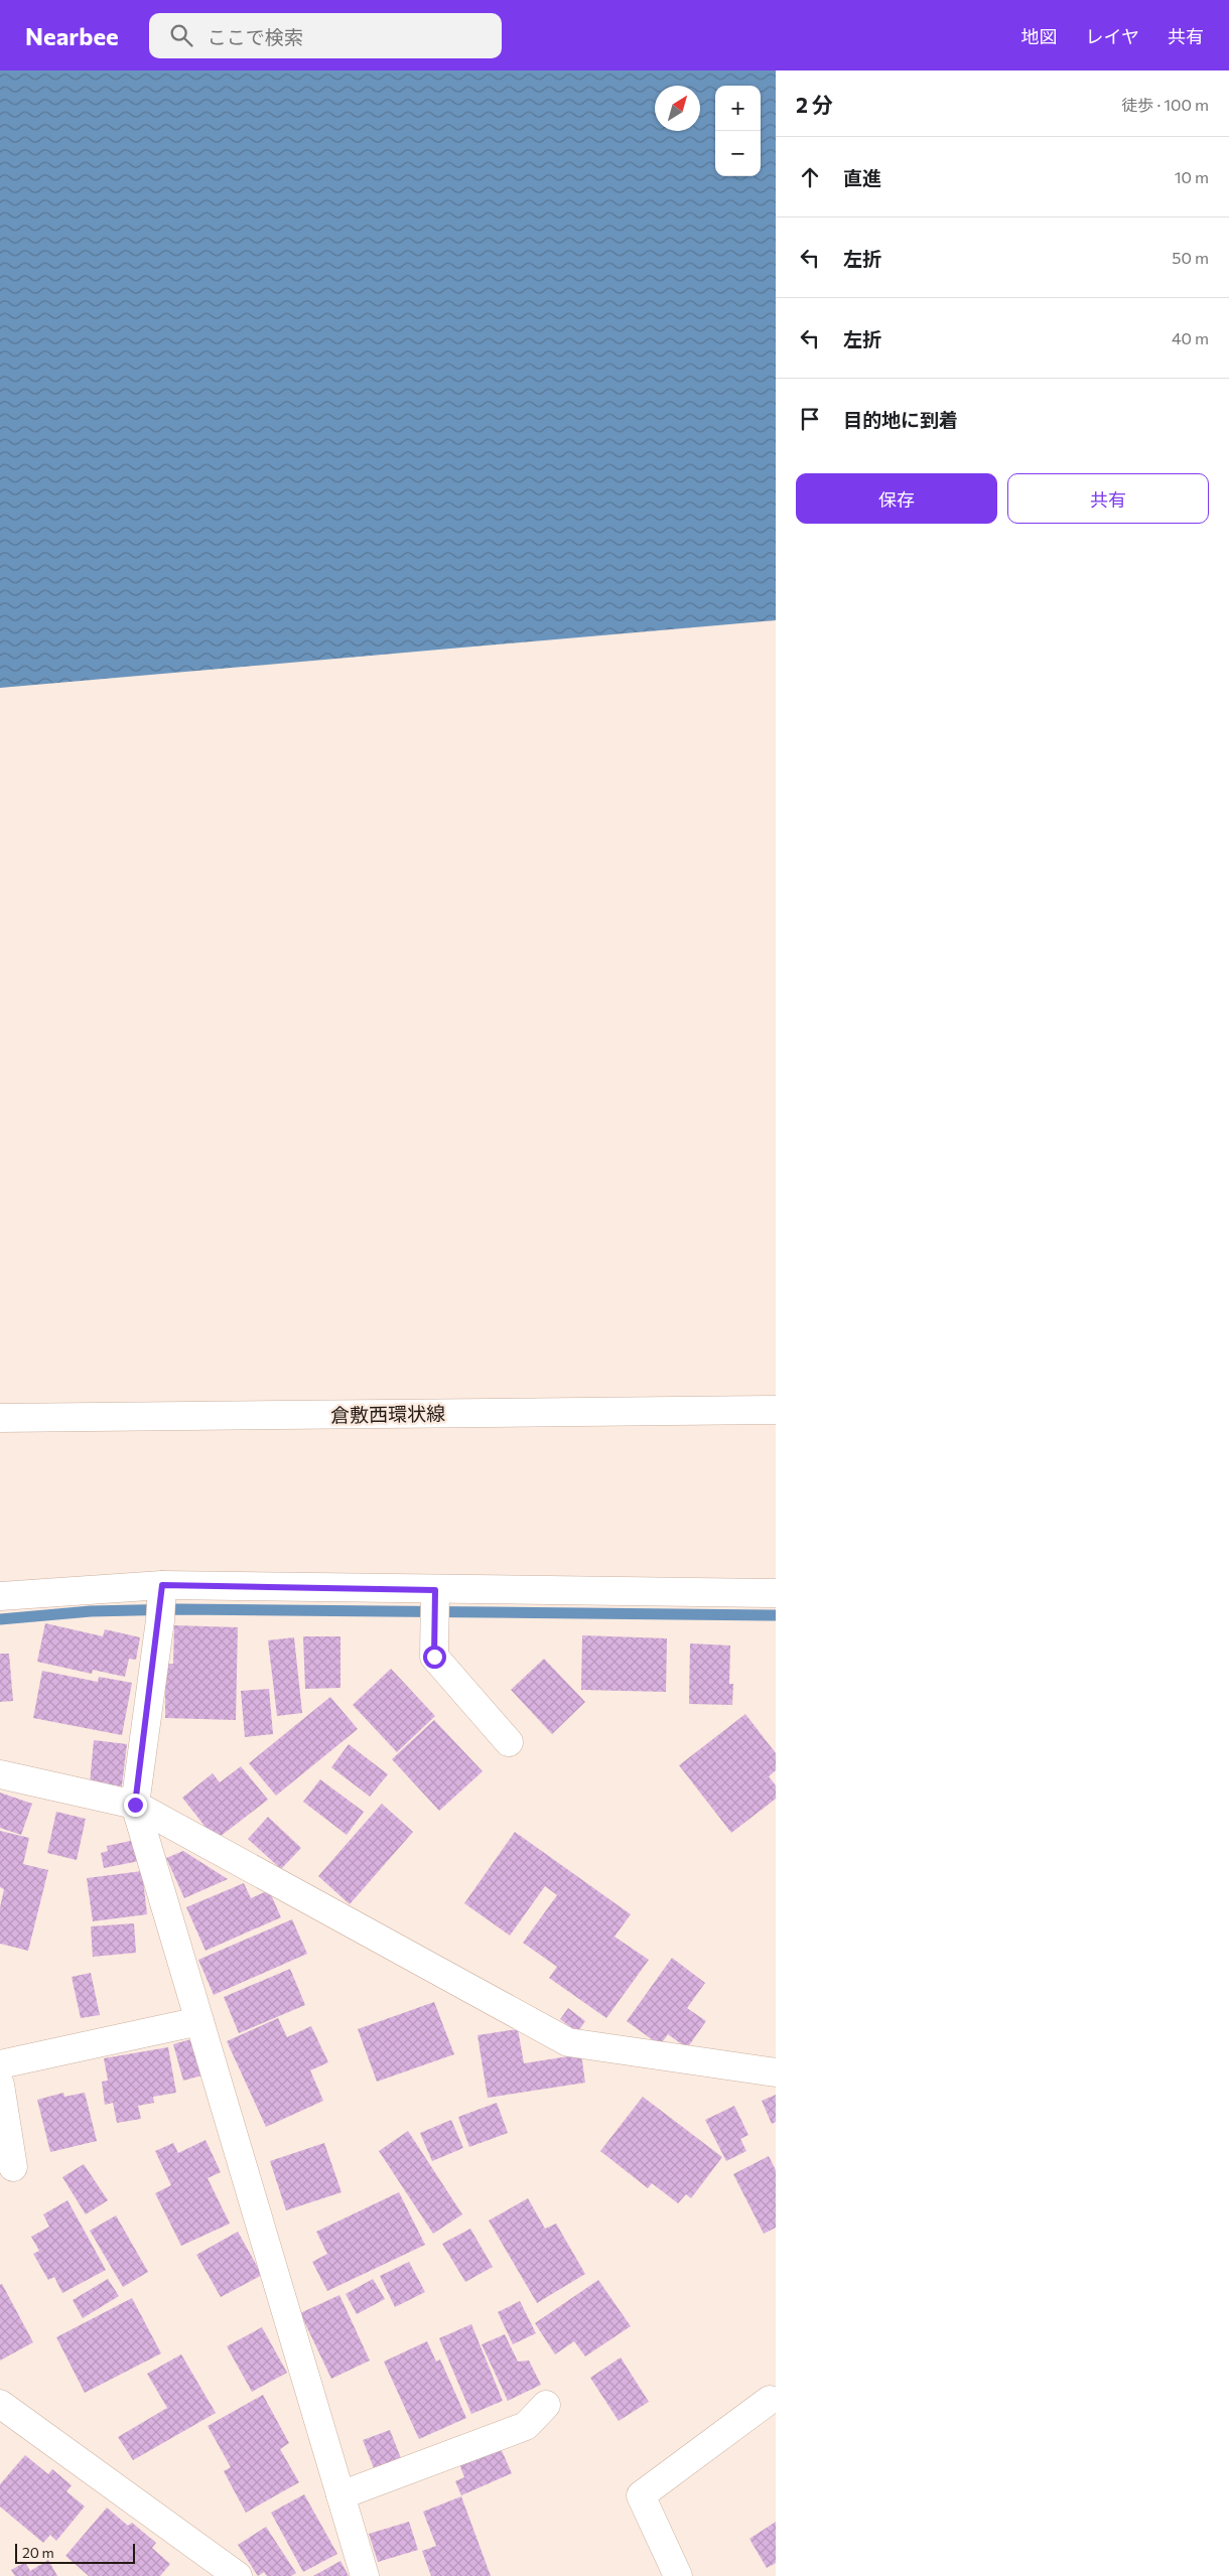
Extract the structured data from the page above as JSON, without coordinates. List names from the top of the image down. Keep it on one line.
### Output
{"streets":{"street":["倉敷西環状線"]},"scale_bar":"20 m","north":"top right","page":{"header":"Nearbee","search":"ここで検索","nav":["地図","レイヤ","共有"],"heading":["2 分","徒歩 · 100 m"],"map_buttons":["+","−"],"list":[["直進","10 m"],["左折","50 m"],["左折","40 m"],"目的地に到着"],"buttons":["保存","共有"],"scale":"20 m"}}
